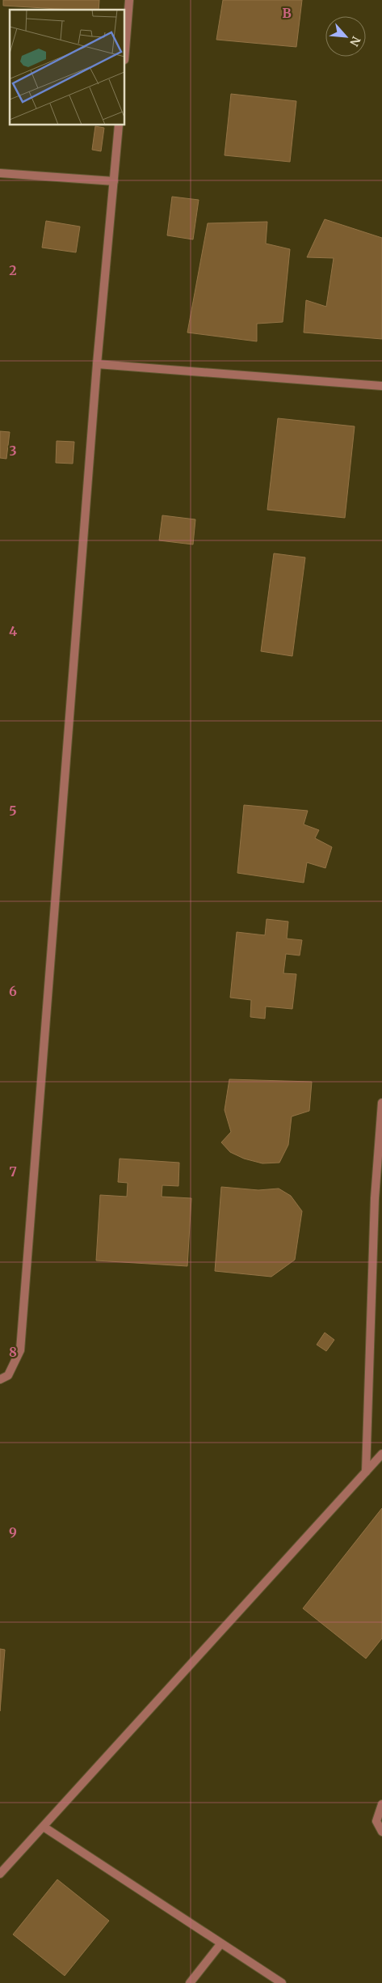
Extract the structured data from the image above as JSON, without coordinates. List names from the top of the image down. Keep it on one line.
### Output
{"north":"bottom right","grid":{"columns":["B"],"rows":["2","3","4","5","6","7","8","9"]}}
